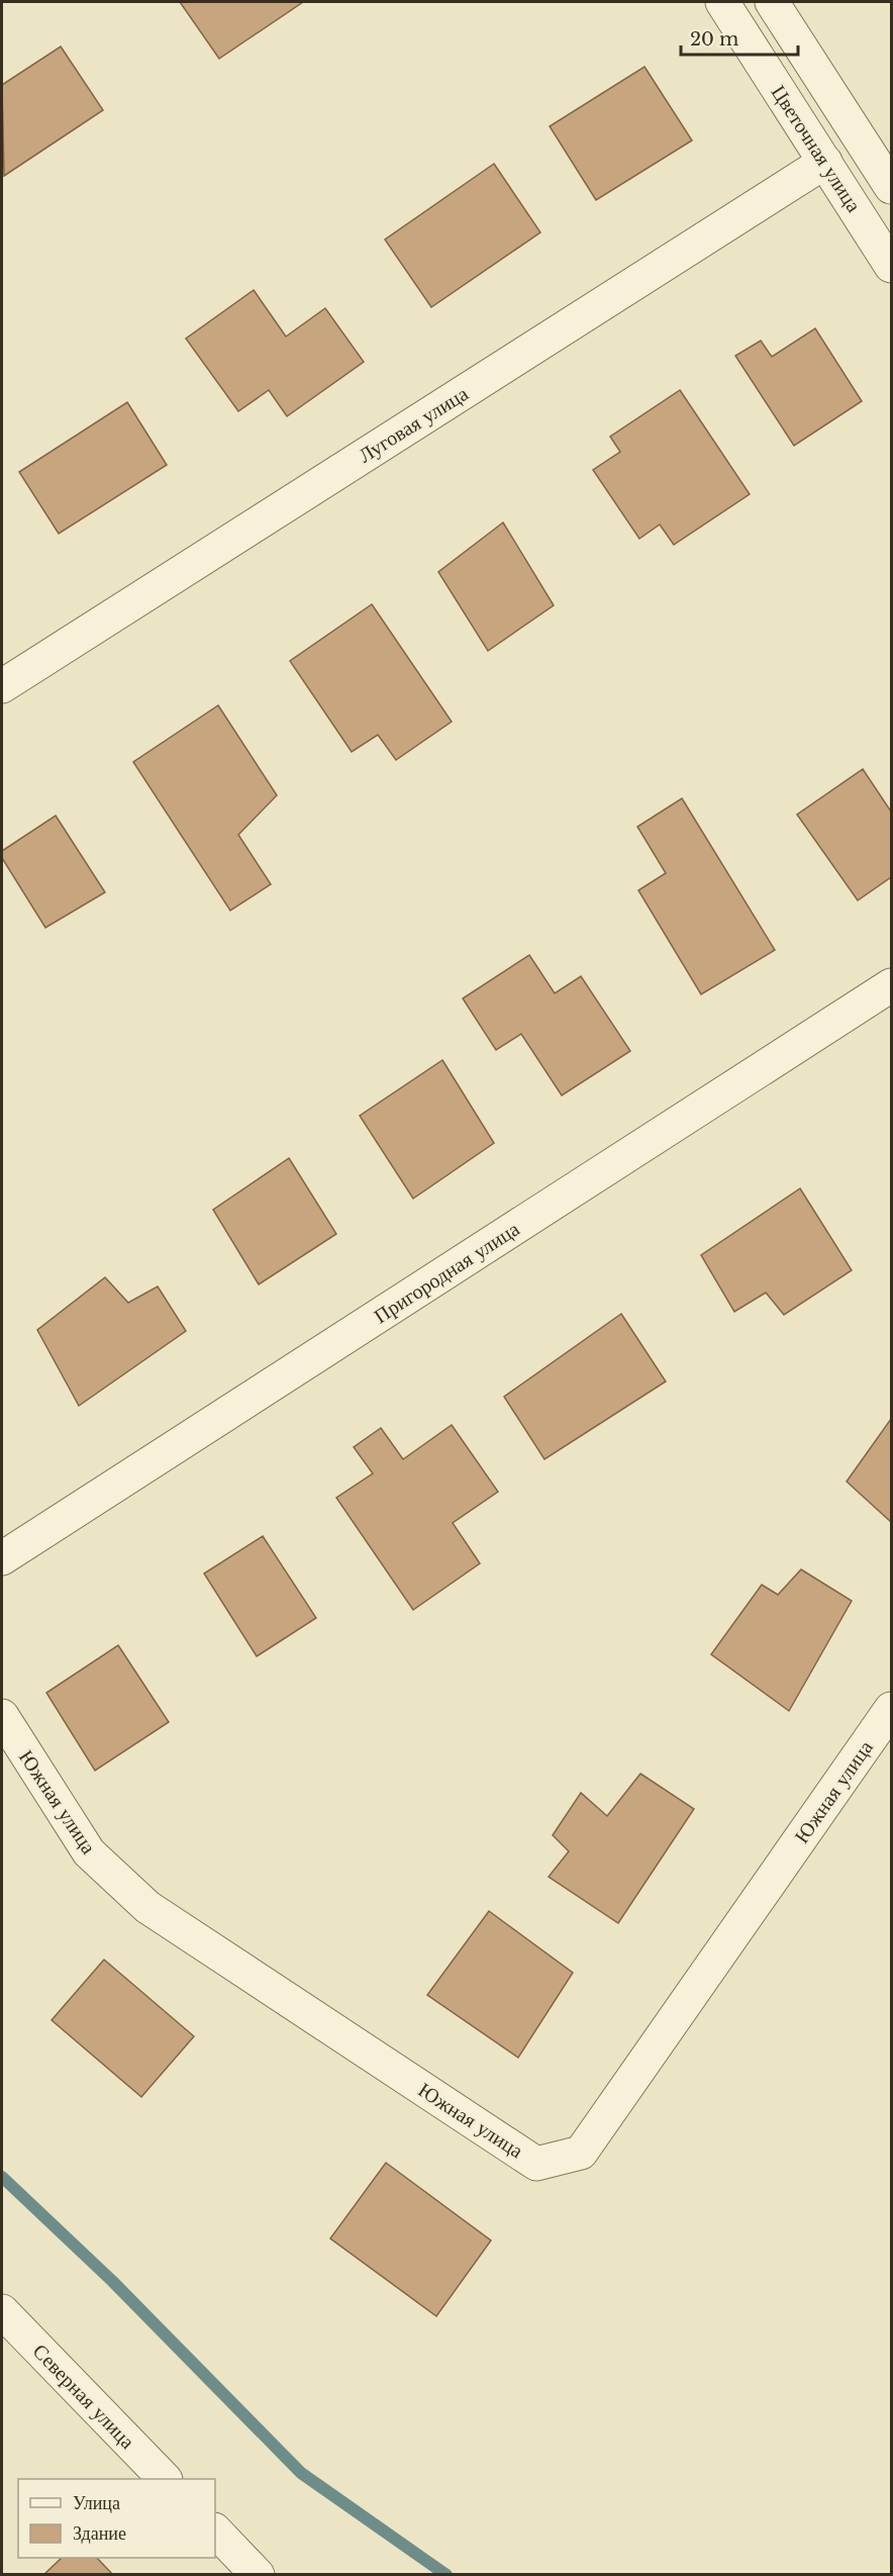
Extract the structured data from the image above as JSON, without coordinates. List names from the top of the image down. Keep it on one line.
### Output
{"streets":{"street":["Цветочная улица","Луговая улица","Пригородная улица","Южная улица","Северная улица"]},"crossings":[["Цветочная улица","Луговая улица"]],"legend":["Улица","Здание"],"scale_bar":"20 m"}
